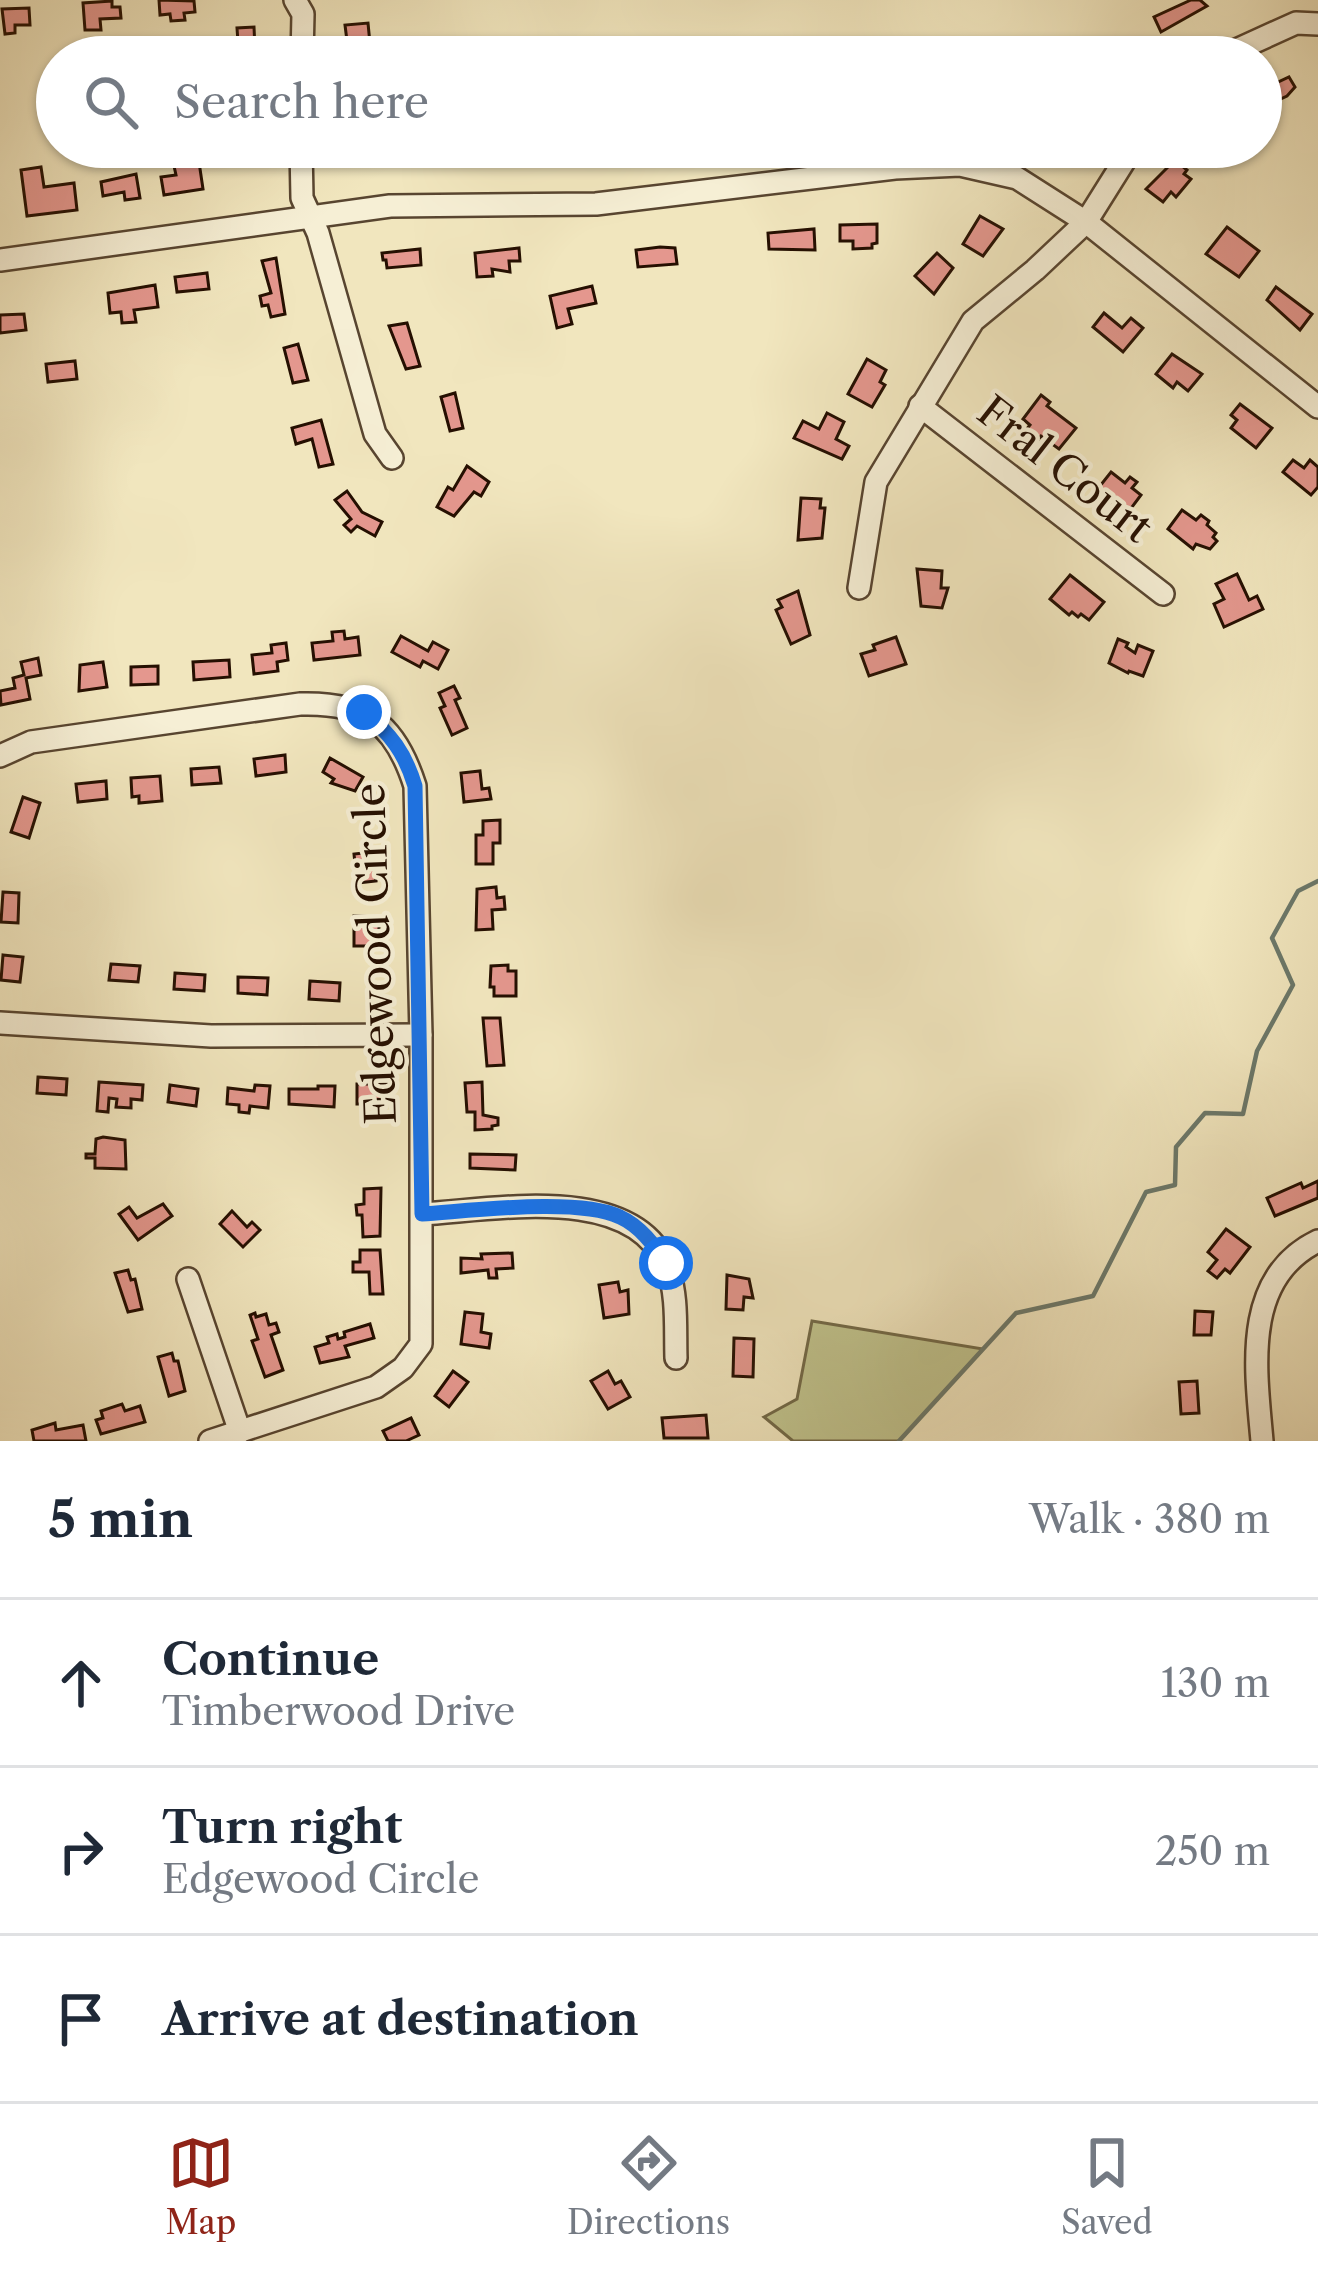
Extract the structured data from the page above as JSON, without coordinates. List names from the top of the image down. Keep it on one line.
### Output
{"streets":{"street":["Fral Court","Edgewood Circle"]},"page":{"search":"Search here","heading":["5 min","Walk · 380 m"],"list":[["Continue","Timberwood Drive","130 m"],["Turn right","Edgewood Circle","250 m"],"Arrive at destination"],"nav":["Map","Directions","Saved"]}}
